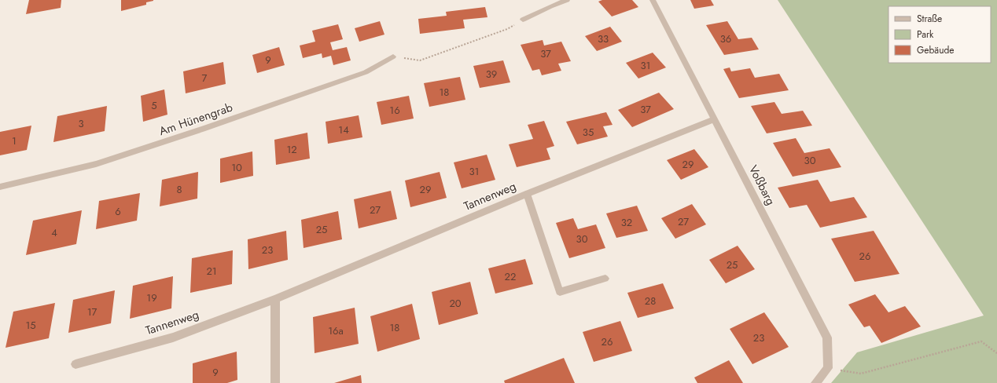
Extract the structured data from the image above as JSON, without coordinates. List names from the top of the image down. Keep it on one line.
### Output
{"streets":{"street":["Am Hünengrab","Voßbarg","Tannenweg"]},"crossings":[["Voßbarg","Tannenweg"]],"house_numbers":["33","36","37","9","31","39","7","18","5","37","16","3","14","35","1","12","30","29","10","31","8","29","27","6","27","32","25","4","30","23","26","25","21","22","19","28","20","17","15","18","16a","23","26","9"],"legend":["Straße","Park","Gebäude"]}
